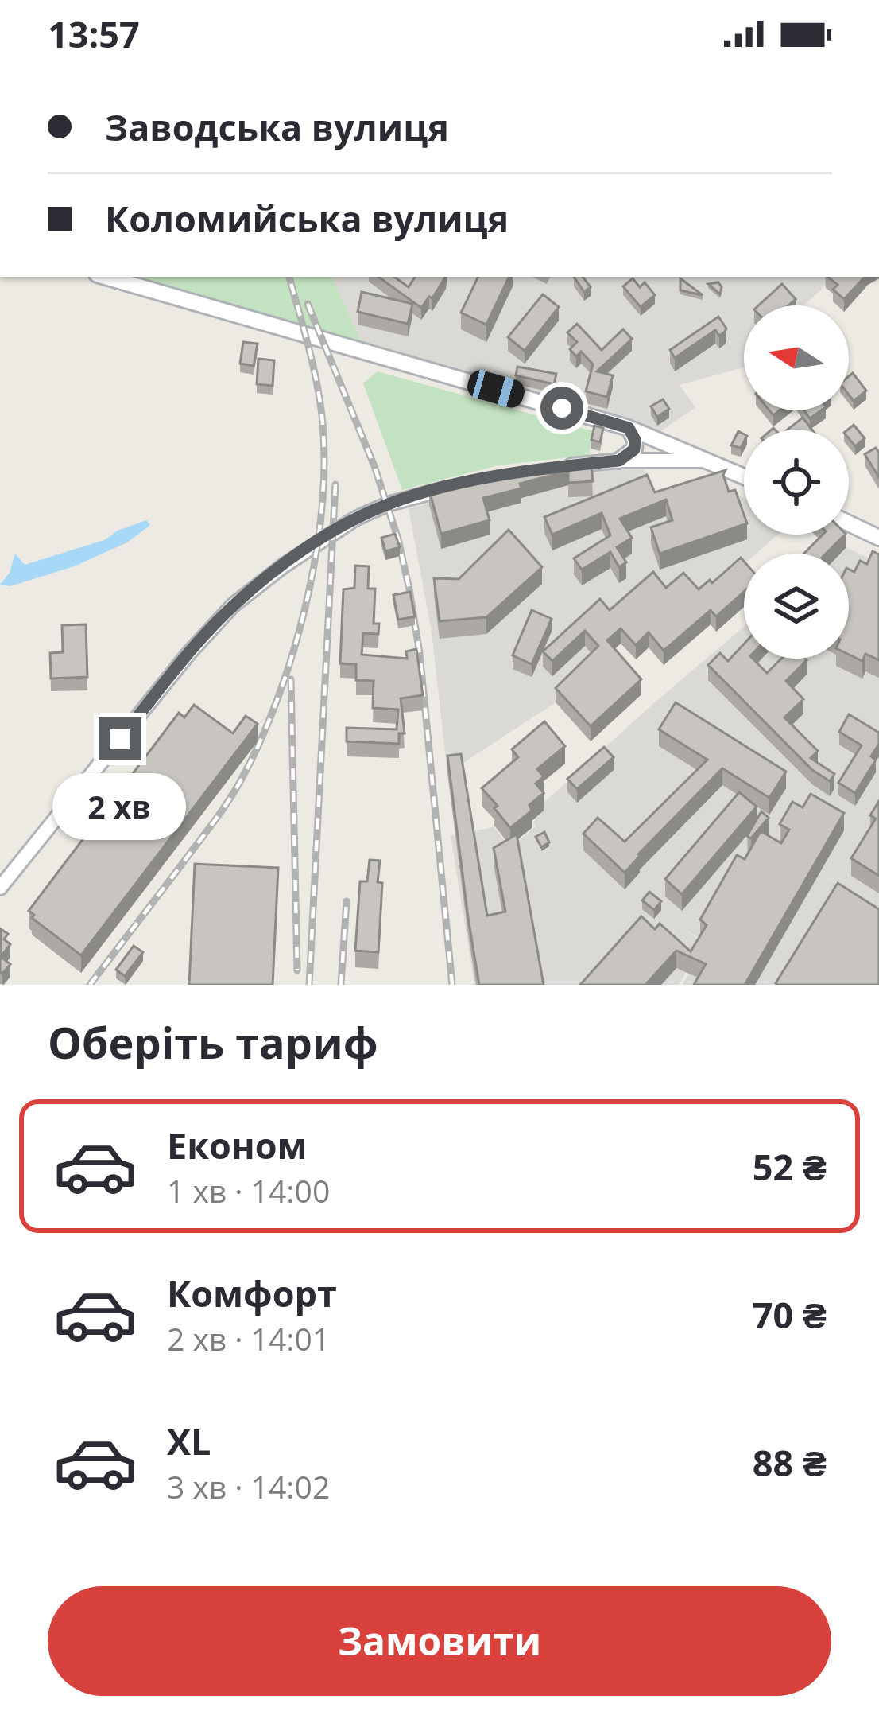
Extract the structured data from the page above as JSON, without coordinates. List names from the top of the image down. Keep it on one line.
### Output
{"north":"left","page":{"status":"13:57","banner":["Заводська вулиця","Коломийська вулиця"],"bubble":"2 хв","heading":"Оберіть тариф","list":[{"name":"Економ","note":"1 хв · 14:00","value":"52 ₴"},{"name":"Комфорт","note":"2 хв · 14:01","value":"70 ₴"},{"name":"XL","note":"3 хв · 14:02","value":"88 ₴"}],"buttons":"Замовити"}}
